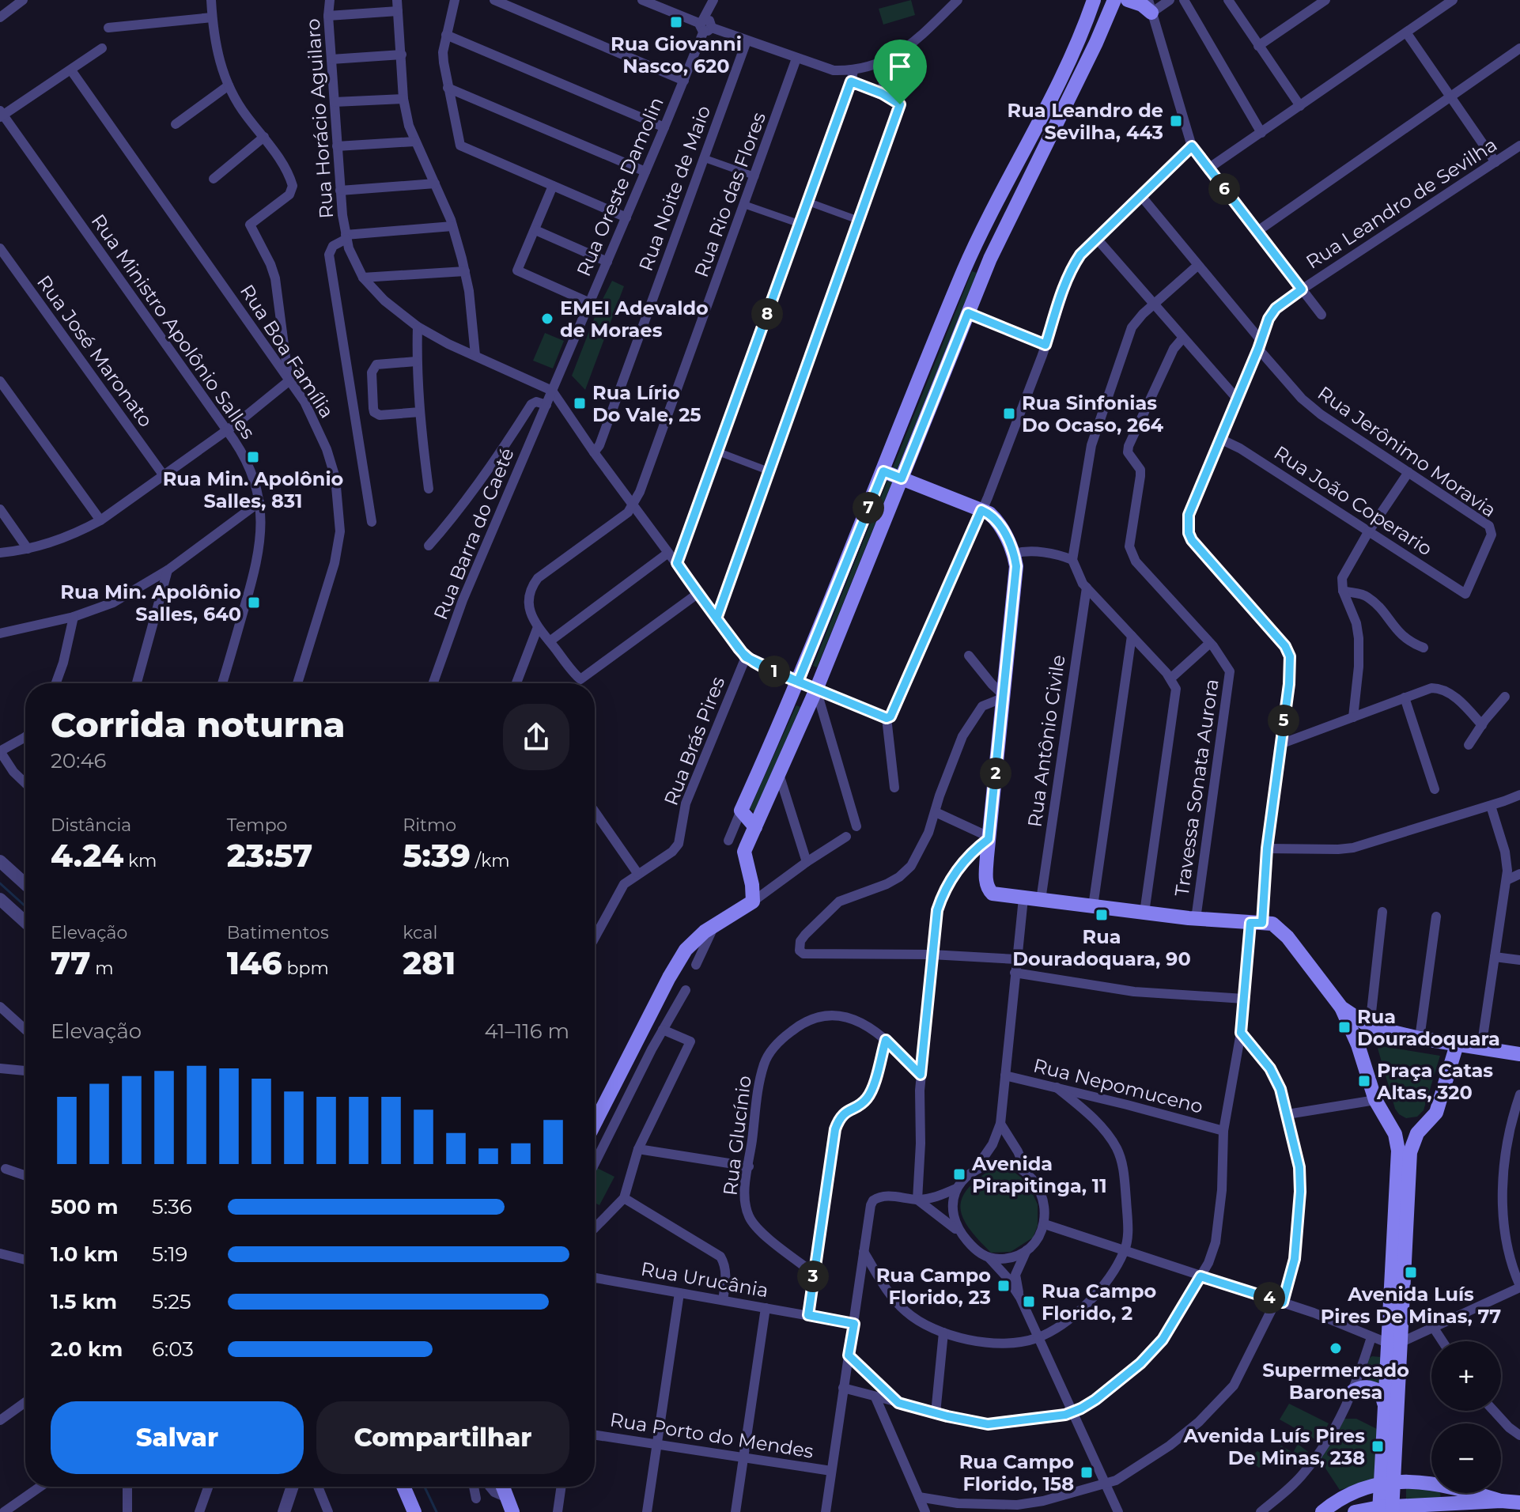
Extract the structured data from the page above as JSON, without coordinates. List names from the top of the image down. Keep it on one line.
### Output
{"streets":{"street":["Rua Horácio Aguilaro","Rua Oreste Damolin","Rua Noite de Maio","Rua Rio das Flores","Rua Leandro de Sevilha","Rua Ministro Apolônio Salles","Rua José Maronato","Rua Boa Família","Rua Jerônimo Moravia","Rua João Coperario","Rua Barra do Caeté","Rua Brás Pires","Rua Antônio Civile","Travessa Sonata Aurora","Rua Nepomuceno","Rua Glucínio","Rua Urucânia","Rua Porto do Mendes"]},"crossings":[["Rua Horácio Aguilaro","Rua Oreste Damolin"],["Rua Horácio Aguilaro","Rua Barra do Caeté"],["Rua Oreste Damolin","Rua Barra do Caeté"],["Rua Jerônimo Moravia","Rua João Coperario"]],"places":{"transit":["Rua Giovanni Nasco, 620","Rua Leandro de Sevilha, 443","Rua Lírio Do Vale, 25","Rua Sinfonias Do Ocaso, 264","Rua Min. Apolônio Salles, 831","Rua Min. Apolônio Salles, 640","Rua Douradoquara, 90","Rua Douradoquara","Praça Catas Altas, 320","Avenida Pirapitinga, 11","Avenida Luís Pires De Minas, 77","Rua Campo Florido, 23","Rua Campo Florido, 2","Avenida Luís Pires De Minas, 238","Rua Campo Florido, 158"],"other":["EMEI Adevaldo de Moraes","Supermercado Baronesa"]},"page":{"pins":["6","8","7","1","5","2","3","4"],"heading":["Corrida noturna","20:46"],"stats":[["Distância","4.24 km"],["Tempo","23:57"],["Ritmo","5:39 /km"],["Elevação","77 m"],["Batimentos","146 bpm"],["kcal","281"]],"chart":["Elevação","41–116 m"],"list":[{"name":"500 m","note":"5:36"},{"name":"1.0 km","note":"5:19"},{"name":"1.5 km","note":"5:25"},{"name":"2.0 km","note":"6:03"}],"map_buttons":["+","−"],"buttons":["Salvar","Compartilhar"]}}
